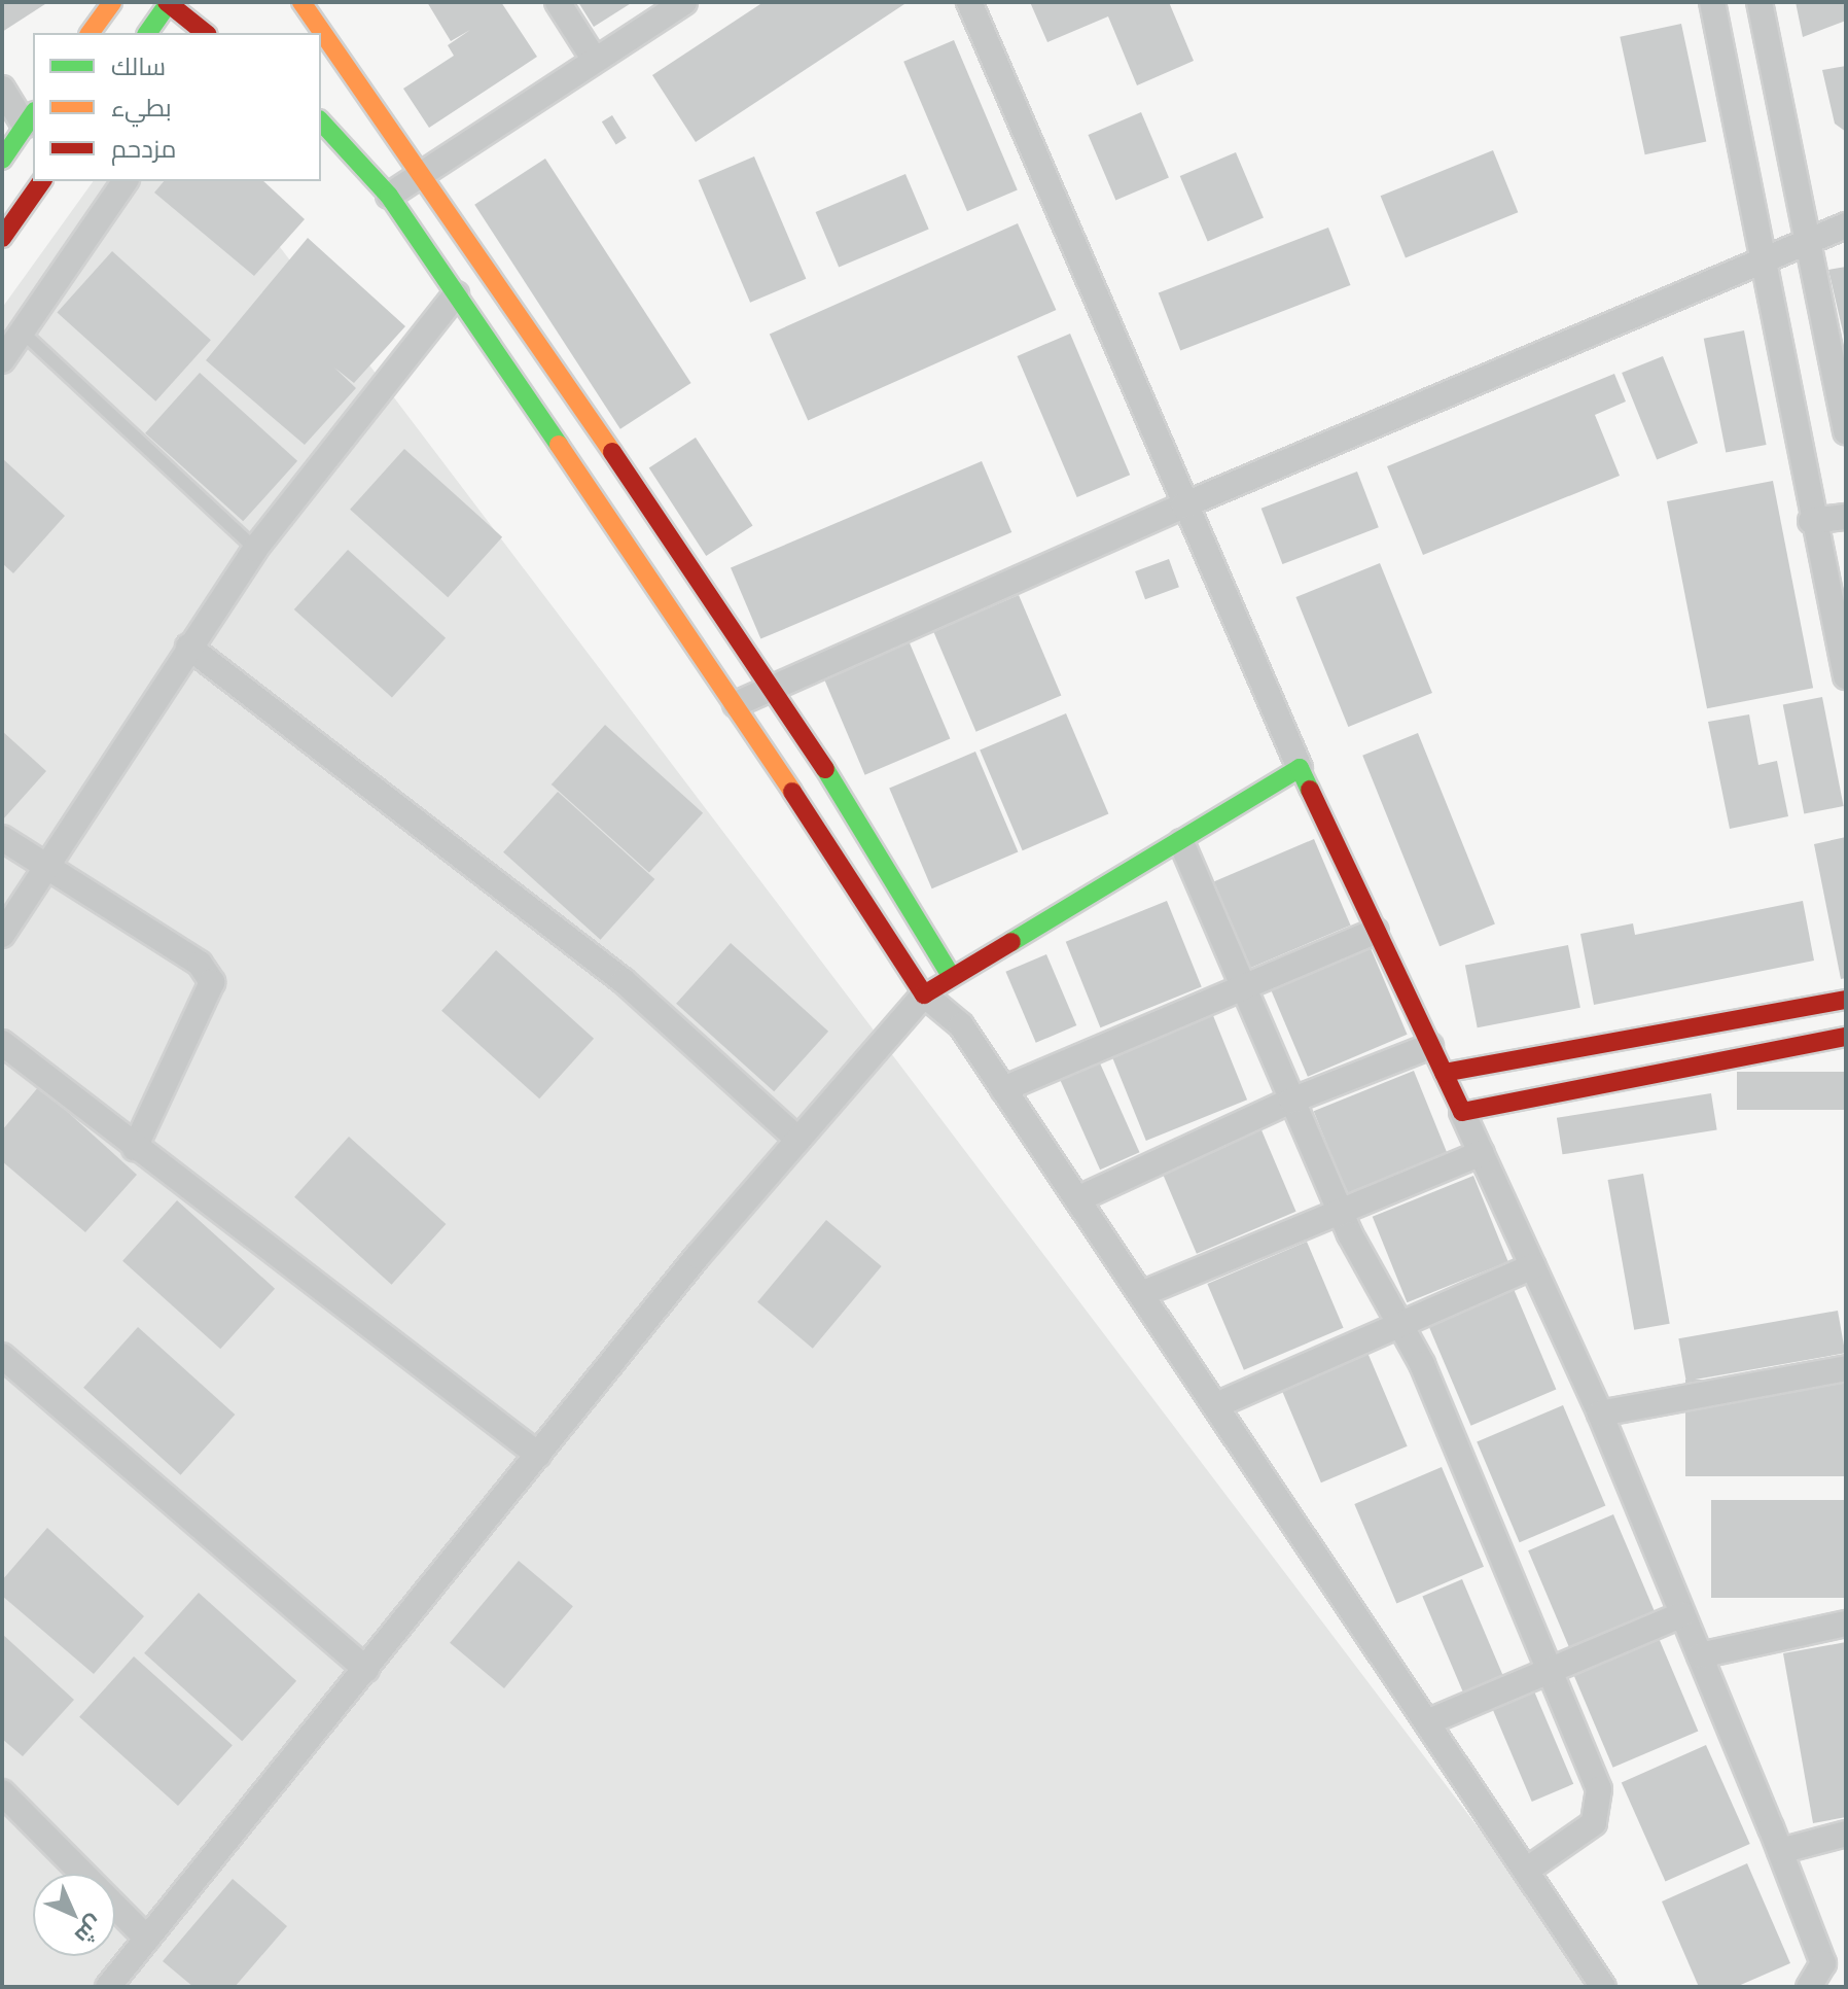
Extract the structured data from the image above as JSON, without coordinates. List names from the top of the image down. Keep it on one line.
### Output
{"legend":["سالك","بطيء","مزدحم"],"north":"bottom right"}
